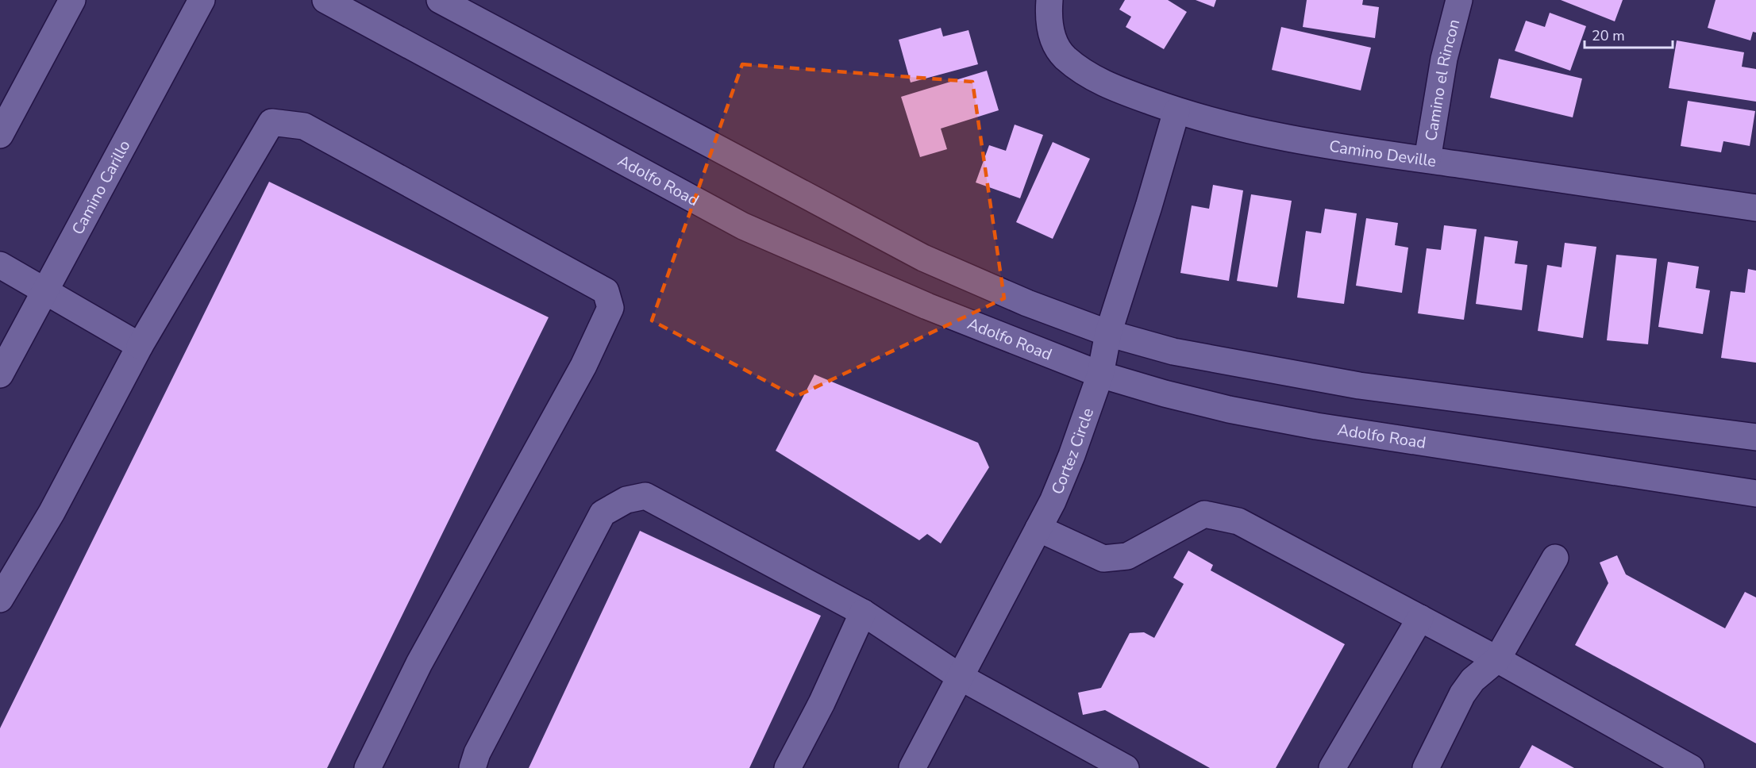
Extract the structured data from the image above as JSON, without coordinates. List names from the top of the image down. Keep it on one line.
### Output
{"streets":{"street":["Camino el Rincon","Camino Deville","Adolfo Road","Camino Carillo","Cortez Circle"]},"crossings":[["Camino el Rincon","Camino Deville"],["Camino Deville","Cortez Circle"],["Adolfo Road","Cortez Circle"]],"scale_bar":"20 m"}
